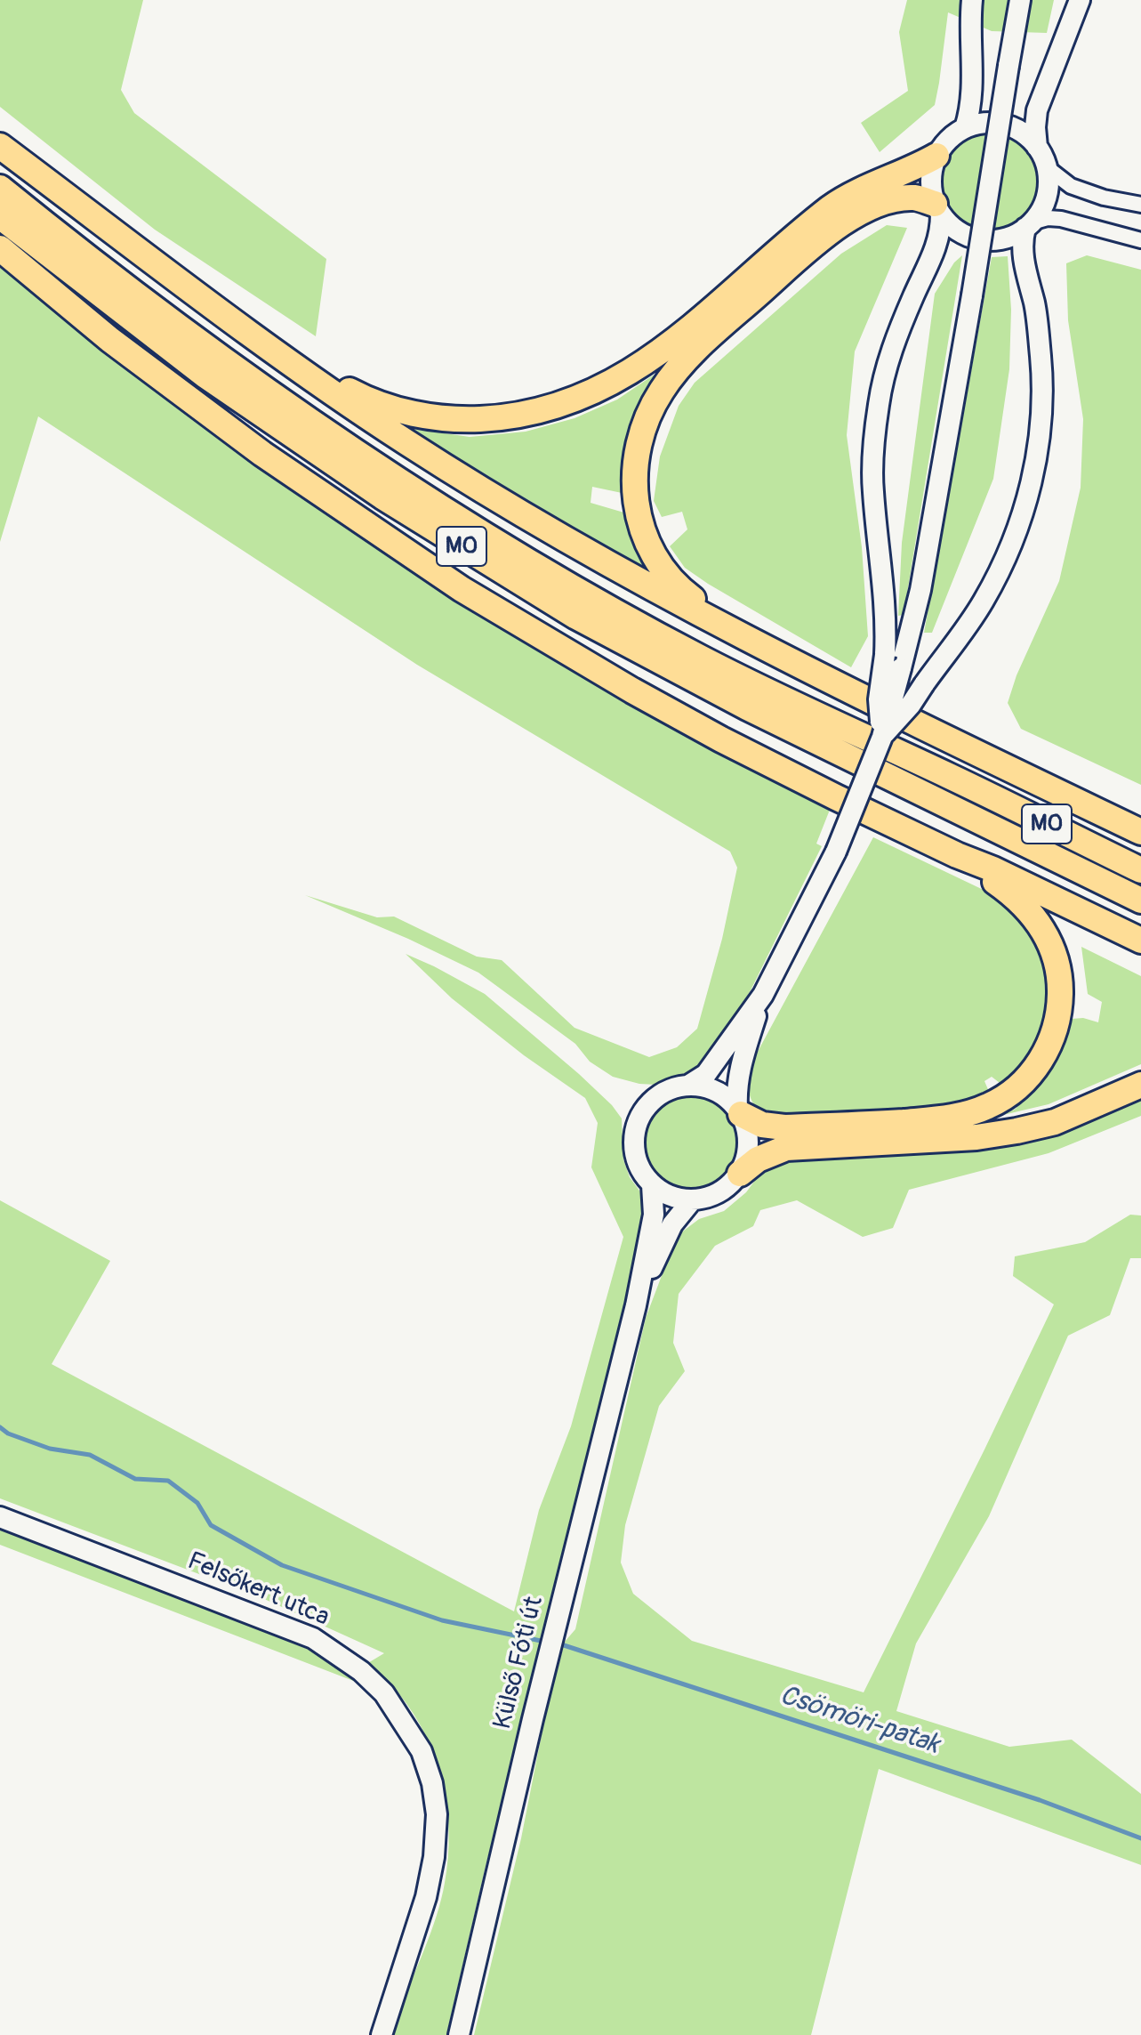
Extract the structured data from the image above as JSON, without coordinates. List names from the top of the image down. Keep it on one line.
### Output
{"streets":{"highway":["M0"],"main road":["Felsőkert utca","Külső Fóti út"]},"water":["Csömöri-patak"]}
